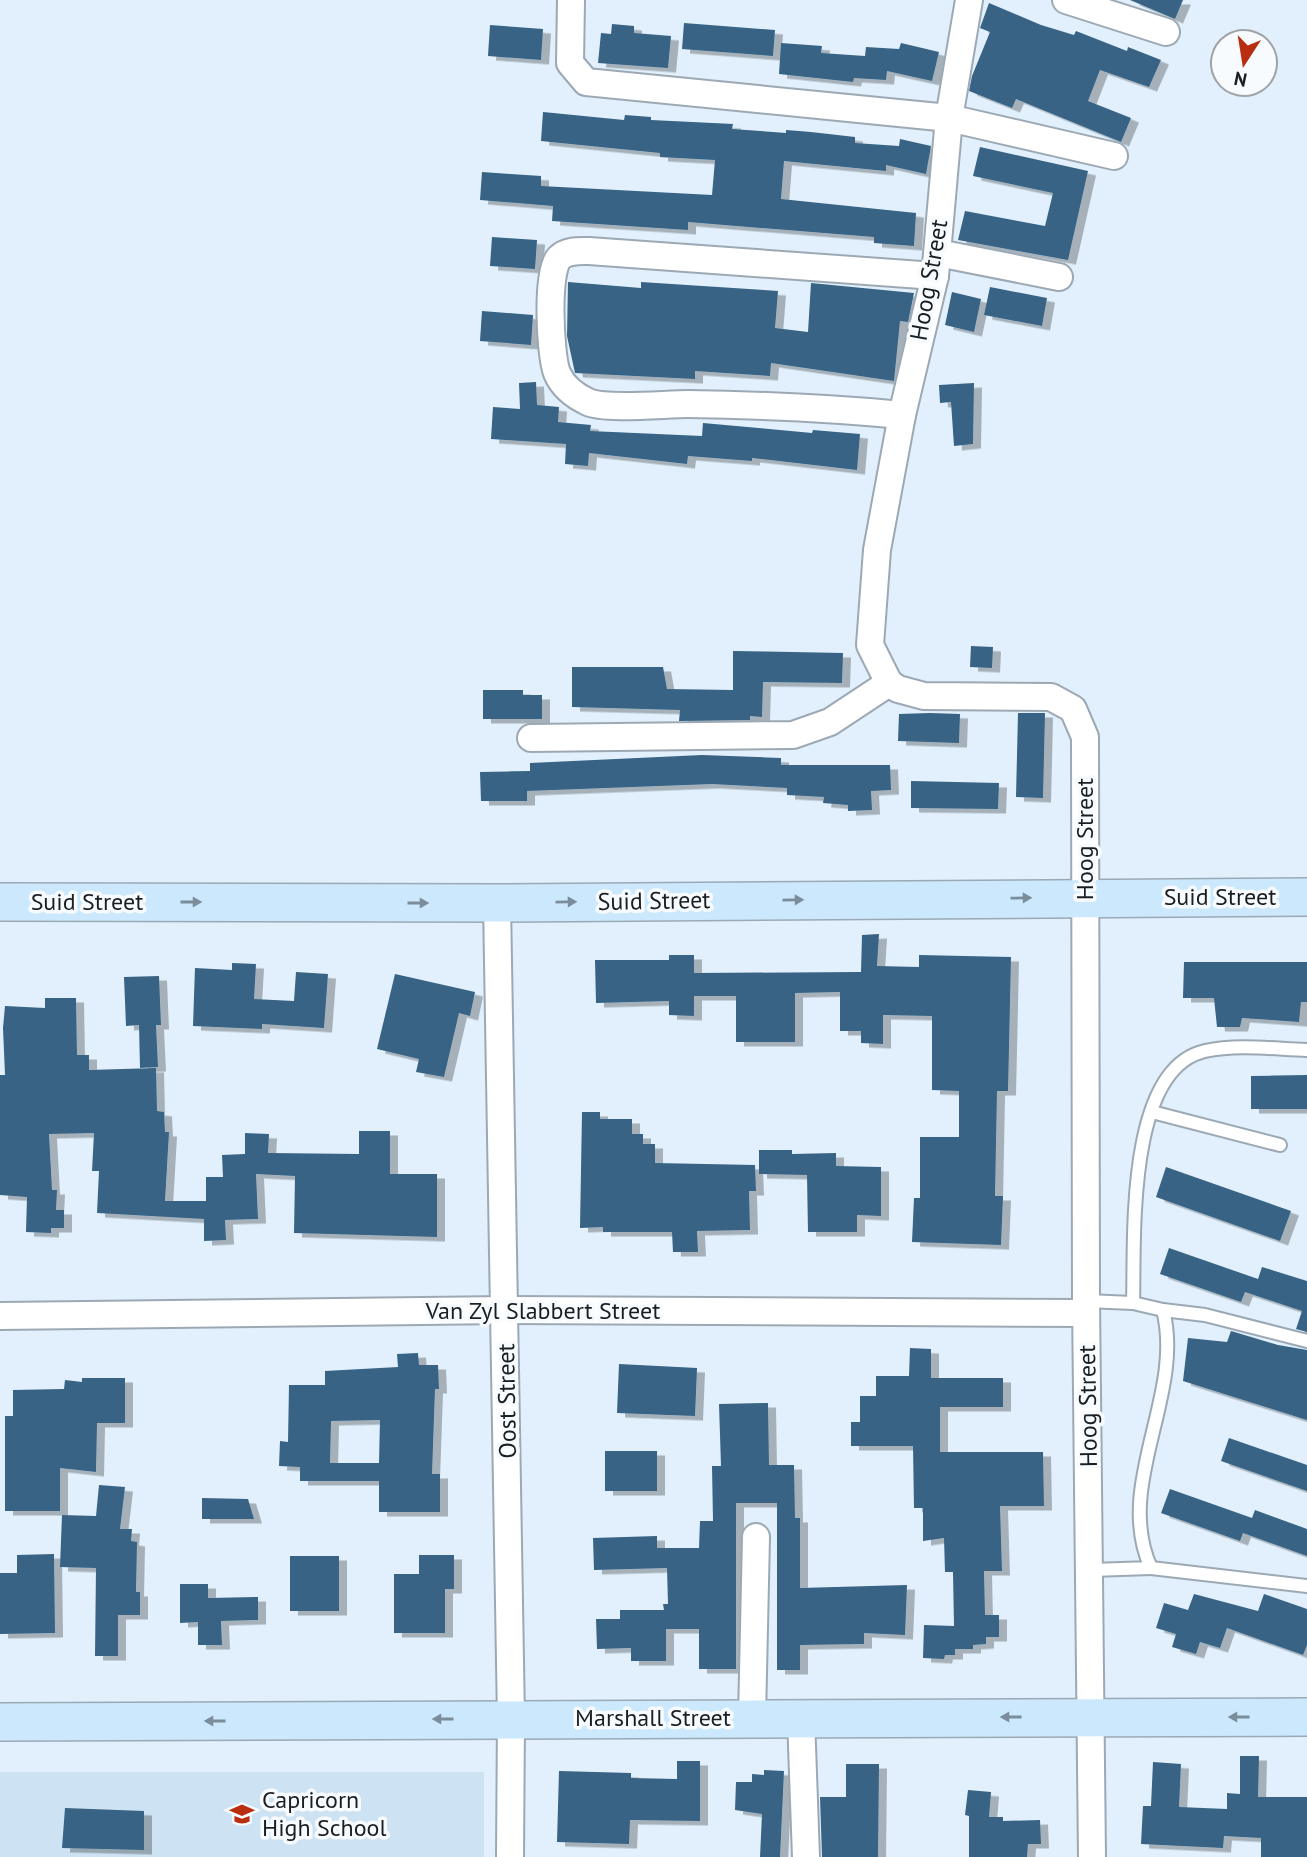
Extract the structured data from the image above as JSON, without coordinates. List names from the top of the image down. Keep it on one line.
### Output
{"streets":{"street":["Hoog Street","Suid Street","Van Zyl Slabbert Street","Oost Street","Marshall Street"]},"crossings":[["Hoog Street","Suid Street"],["Hoog Street","Van Zyl Slabbert Street"],["Hoog Street","Marshall Street"],["Suid Street","Oost Street"],["Van Zyl Slabbert Street","Oost Street"],["Oost Street","Marshall Street"]],"one_way":["Marshall Street"],"places":{"school or university":["Capricorn High School"]},"north":"bottom"}
